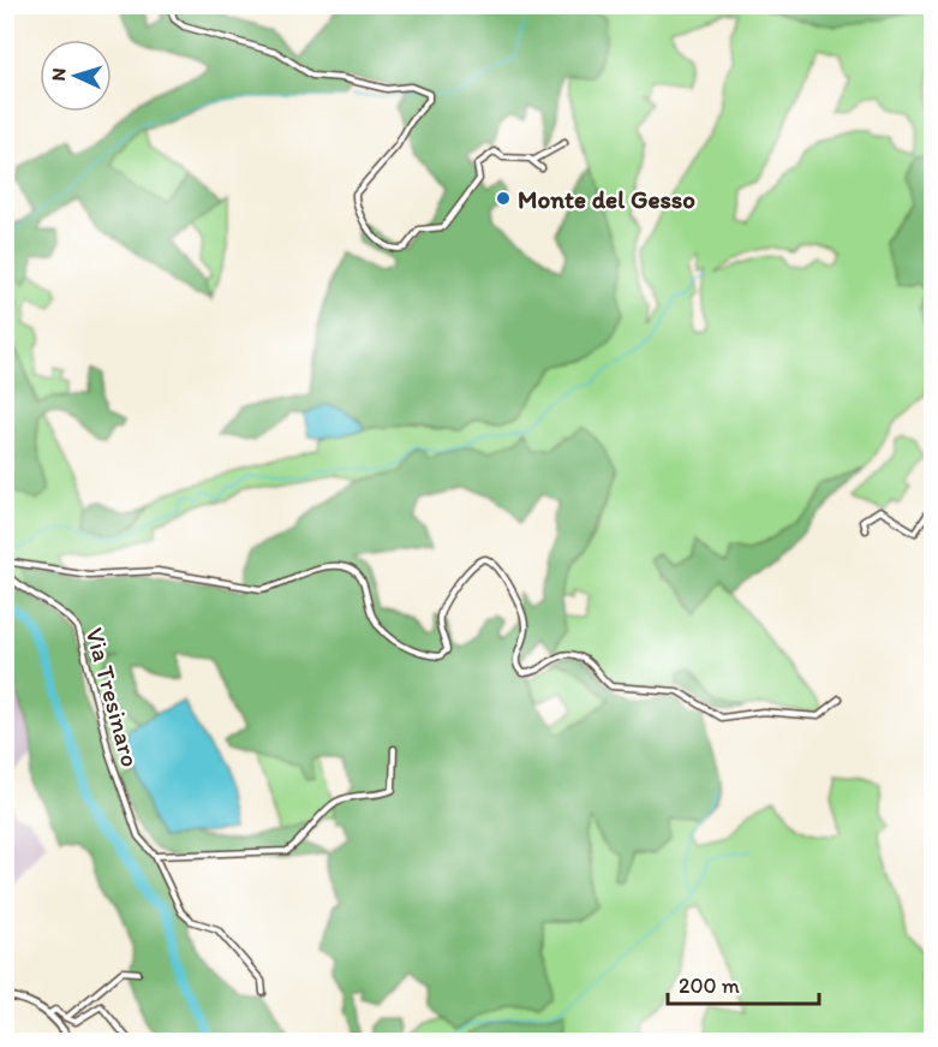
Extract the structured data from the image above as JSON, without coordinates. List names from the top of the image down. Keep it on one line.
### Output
{"streets":{"street":["Via Tresinaro"]},"places":["Monte del Gesso"],"scale_bar":"200 m","north":"left"}
